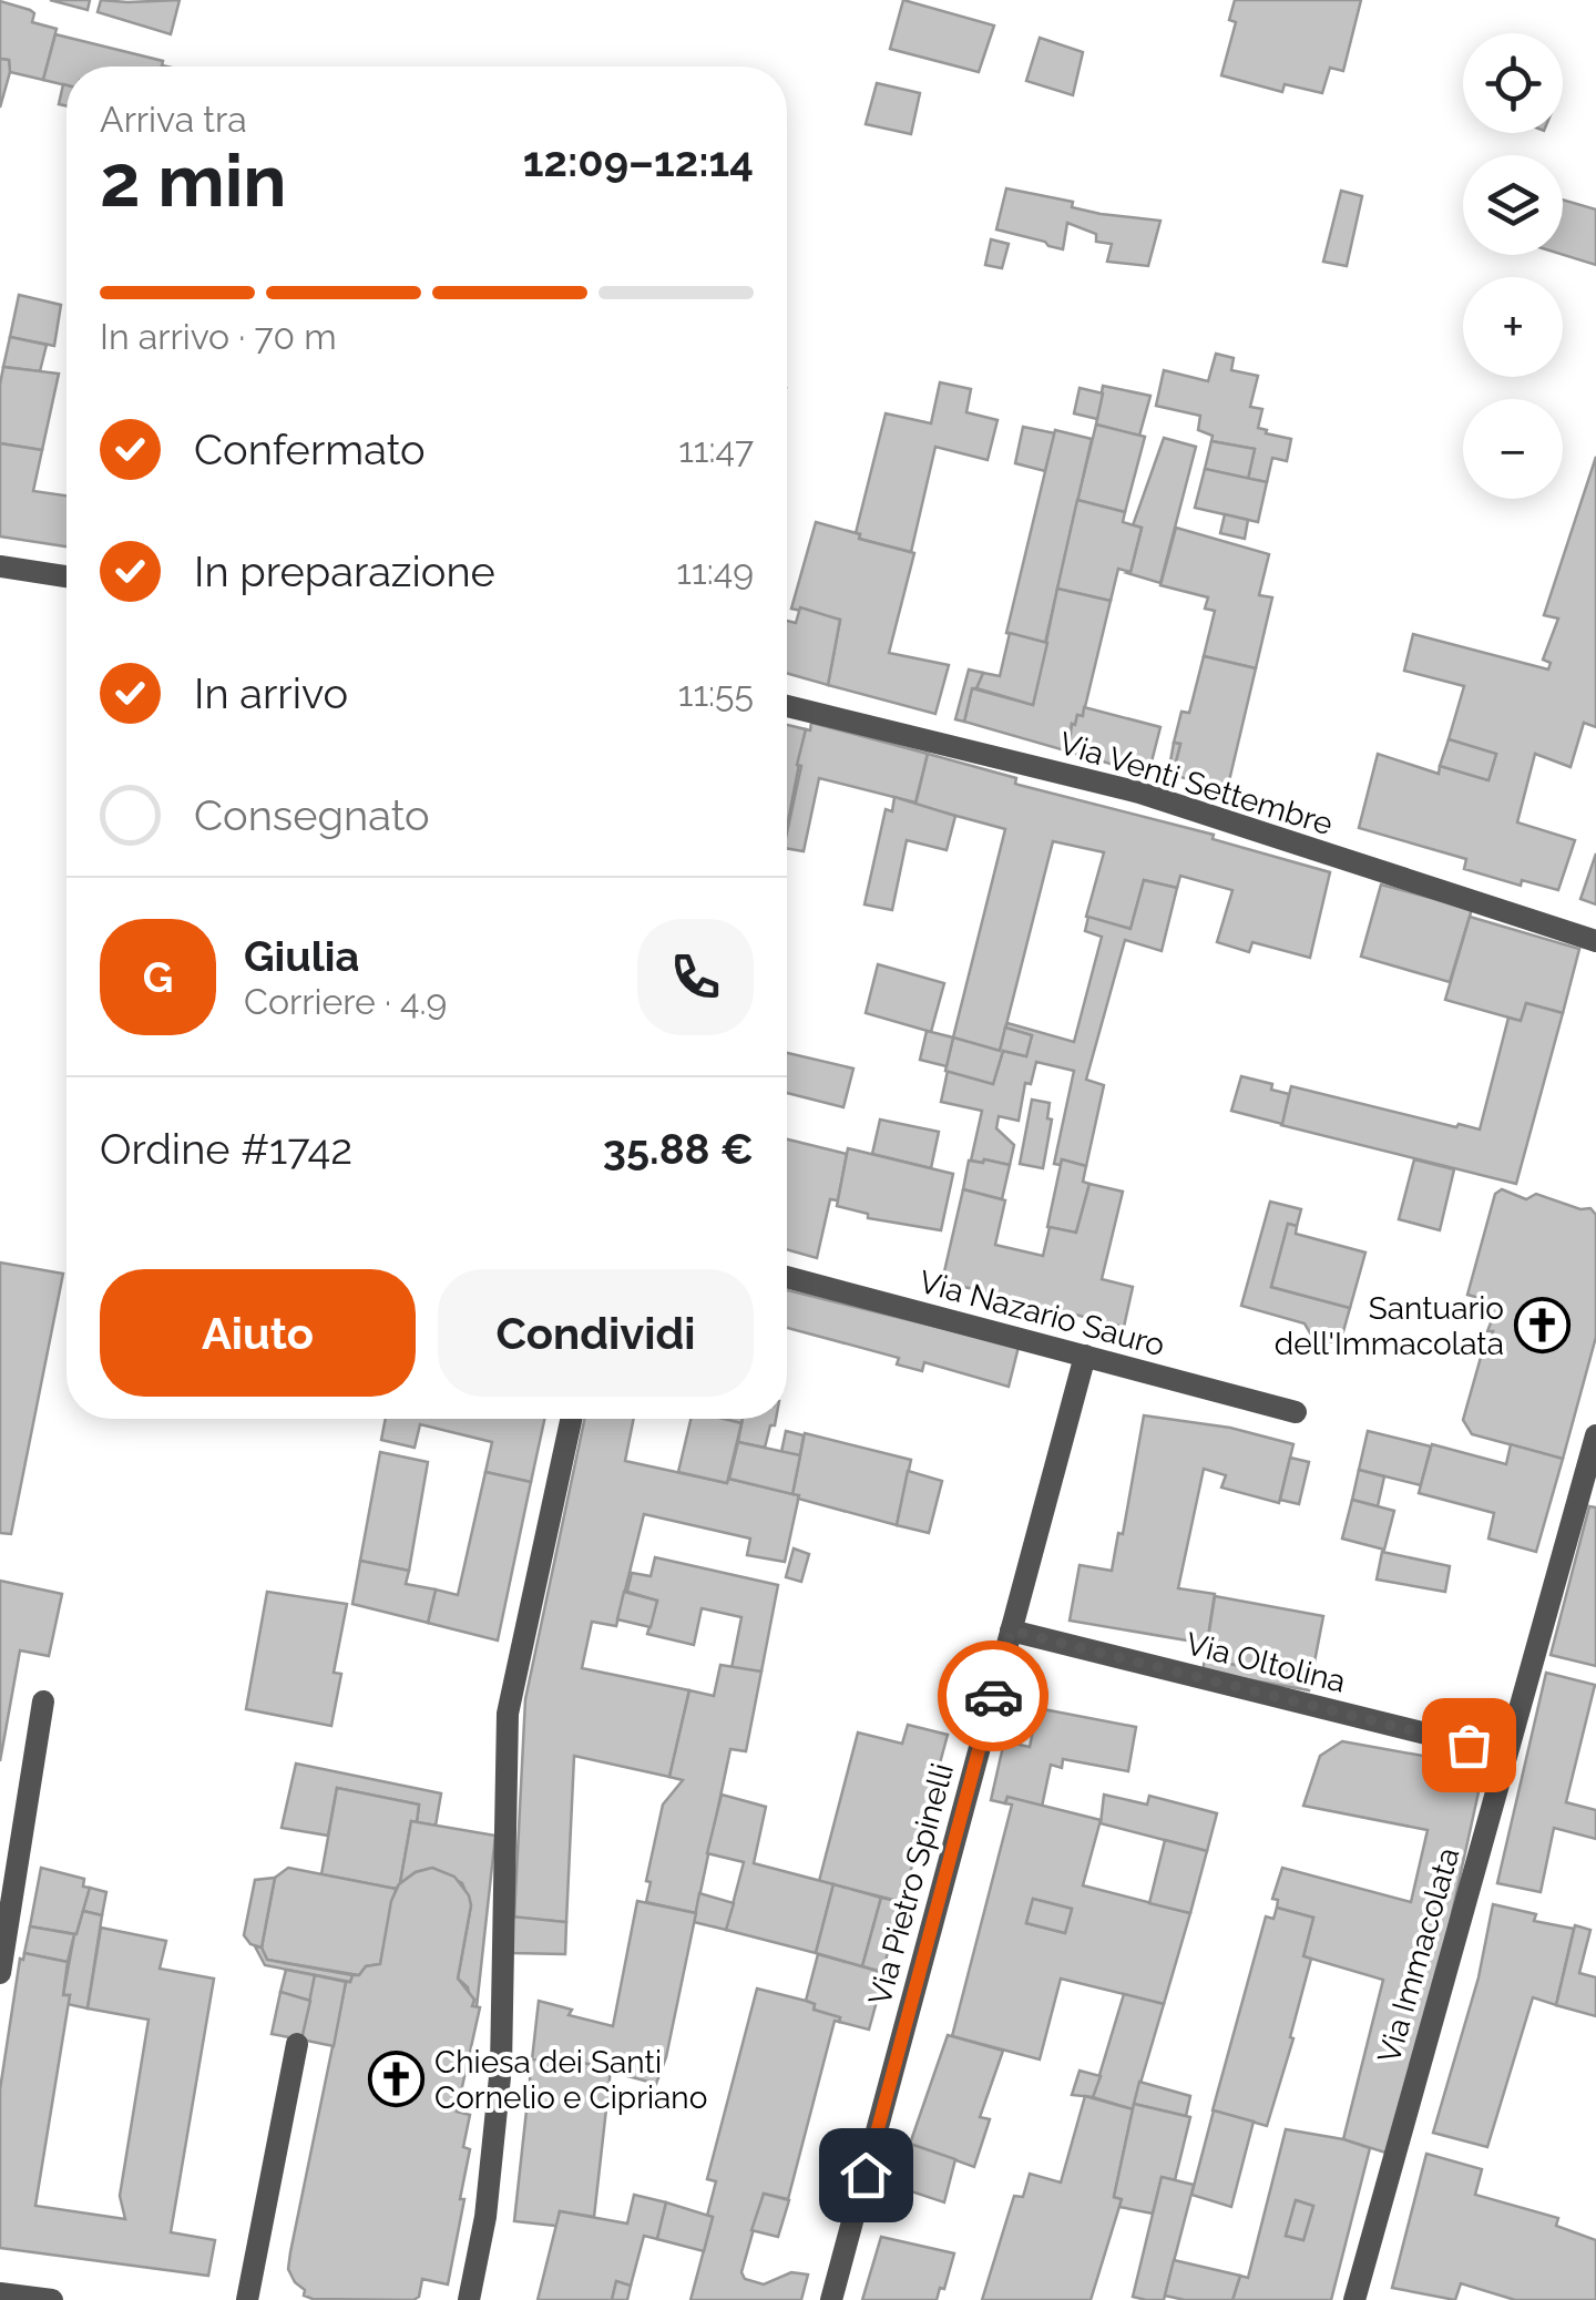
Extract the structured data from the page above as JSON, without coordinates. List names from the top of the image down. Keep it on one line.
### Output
{"streets":{"street":["Via Venti Settembre","Via Nazario Sauro","Via Oltolina","Via Pietro Spinelli","Via Immacolata"]},"crossings":[["Via Nazario Sauro","Via Pietro Spinelli"],["Via Oltolina","Via Pietro Spinelli"],["Via Oltolina","Via Immacolata"]],"places":{"church":["Santuario dell'Immacolata","Chiesa dei Santi Cornelio e Cipriano"]},"page":{"map_buttons":["+","−"],"heading":["2 min","Arriva tra","12:09–12:14"],"panel":["Giulia","Corriere · 4.9","Ordine #1742","35.88 €"],"bar":"In arrivo · 70 m","list":[["Confermato","11:47"],["In preparazione","11:49"],["In arrivo","11:55"],"Consegnato"],"round":"G","buttons":["Aiuto","Condividi"]}}
